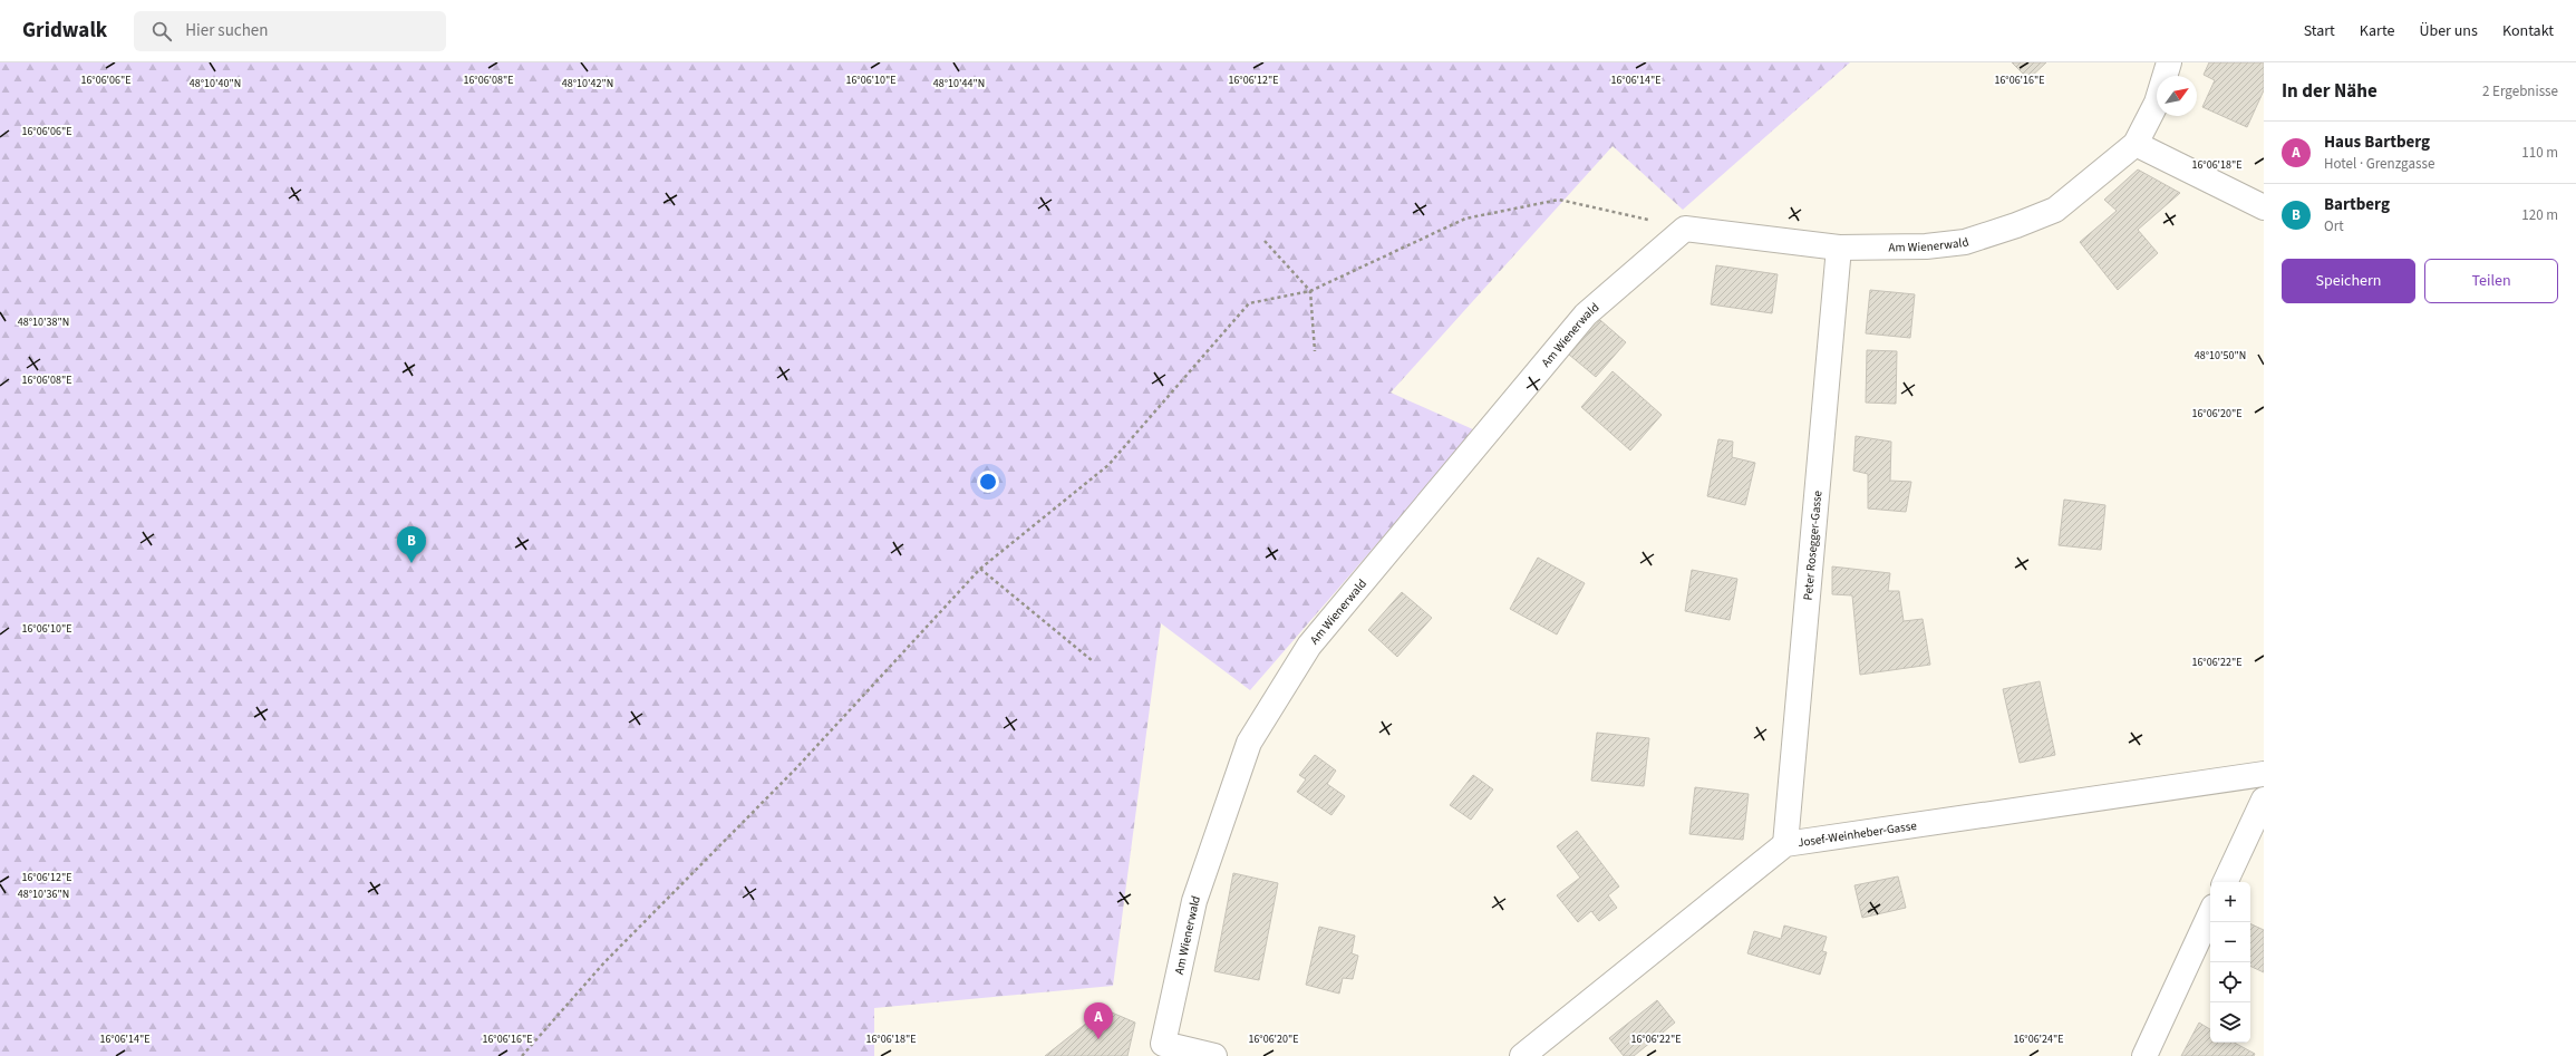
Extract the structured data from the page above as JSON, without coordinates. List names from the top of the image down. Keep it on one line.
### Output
{"streets":{"street":["Am Wienerwald","Peter Rosegger-Gasse","Josef-Weinheber-Gasse"]},"crossings":[["Am Wienerwald","Peter Rosegger-Gasse"],["Peter Rosegger-Gasse","Josef-Weinheber-Gasse"]],"north":"top right","page":{"header":"Gridwalk","search":"Hier suchen","nav":["Start","Karte","Über uns","Kontakt"],"heading":["In der Nähe","2 Ergebnisse"],"list":[{"mark":"A","name":"Haus Bartberg","note":"Hotel · Grenzgasse","value":"110 m"},{"mark":"B","name":"Bartberg","note":"Ort","value":"120 m"}],"buttons":["Speichern","Teilen"],"pins":["B","A"],"map_buttons":["+","−"]},"coordinates":["16°06'06\"E","16°06'08\"E","16°06'10\"E","16°06'14\"E","16°06'16\"E","16°06'12\"E","48°10'40\"N","48°10'42\"N","48°10'44\"N","16°06'18\"E","48°10'38\"N","48°10'50\"N","16°06'20\"E","16°06'22\"E","48°10'36\"N","16°06'24\"E"]}
